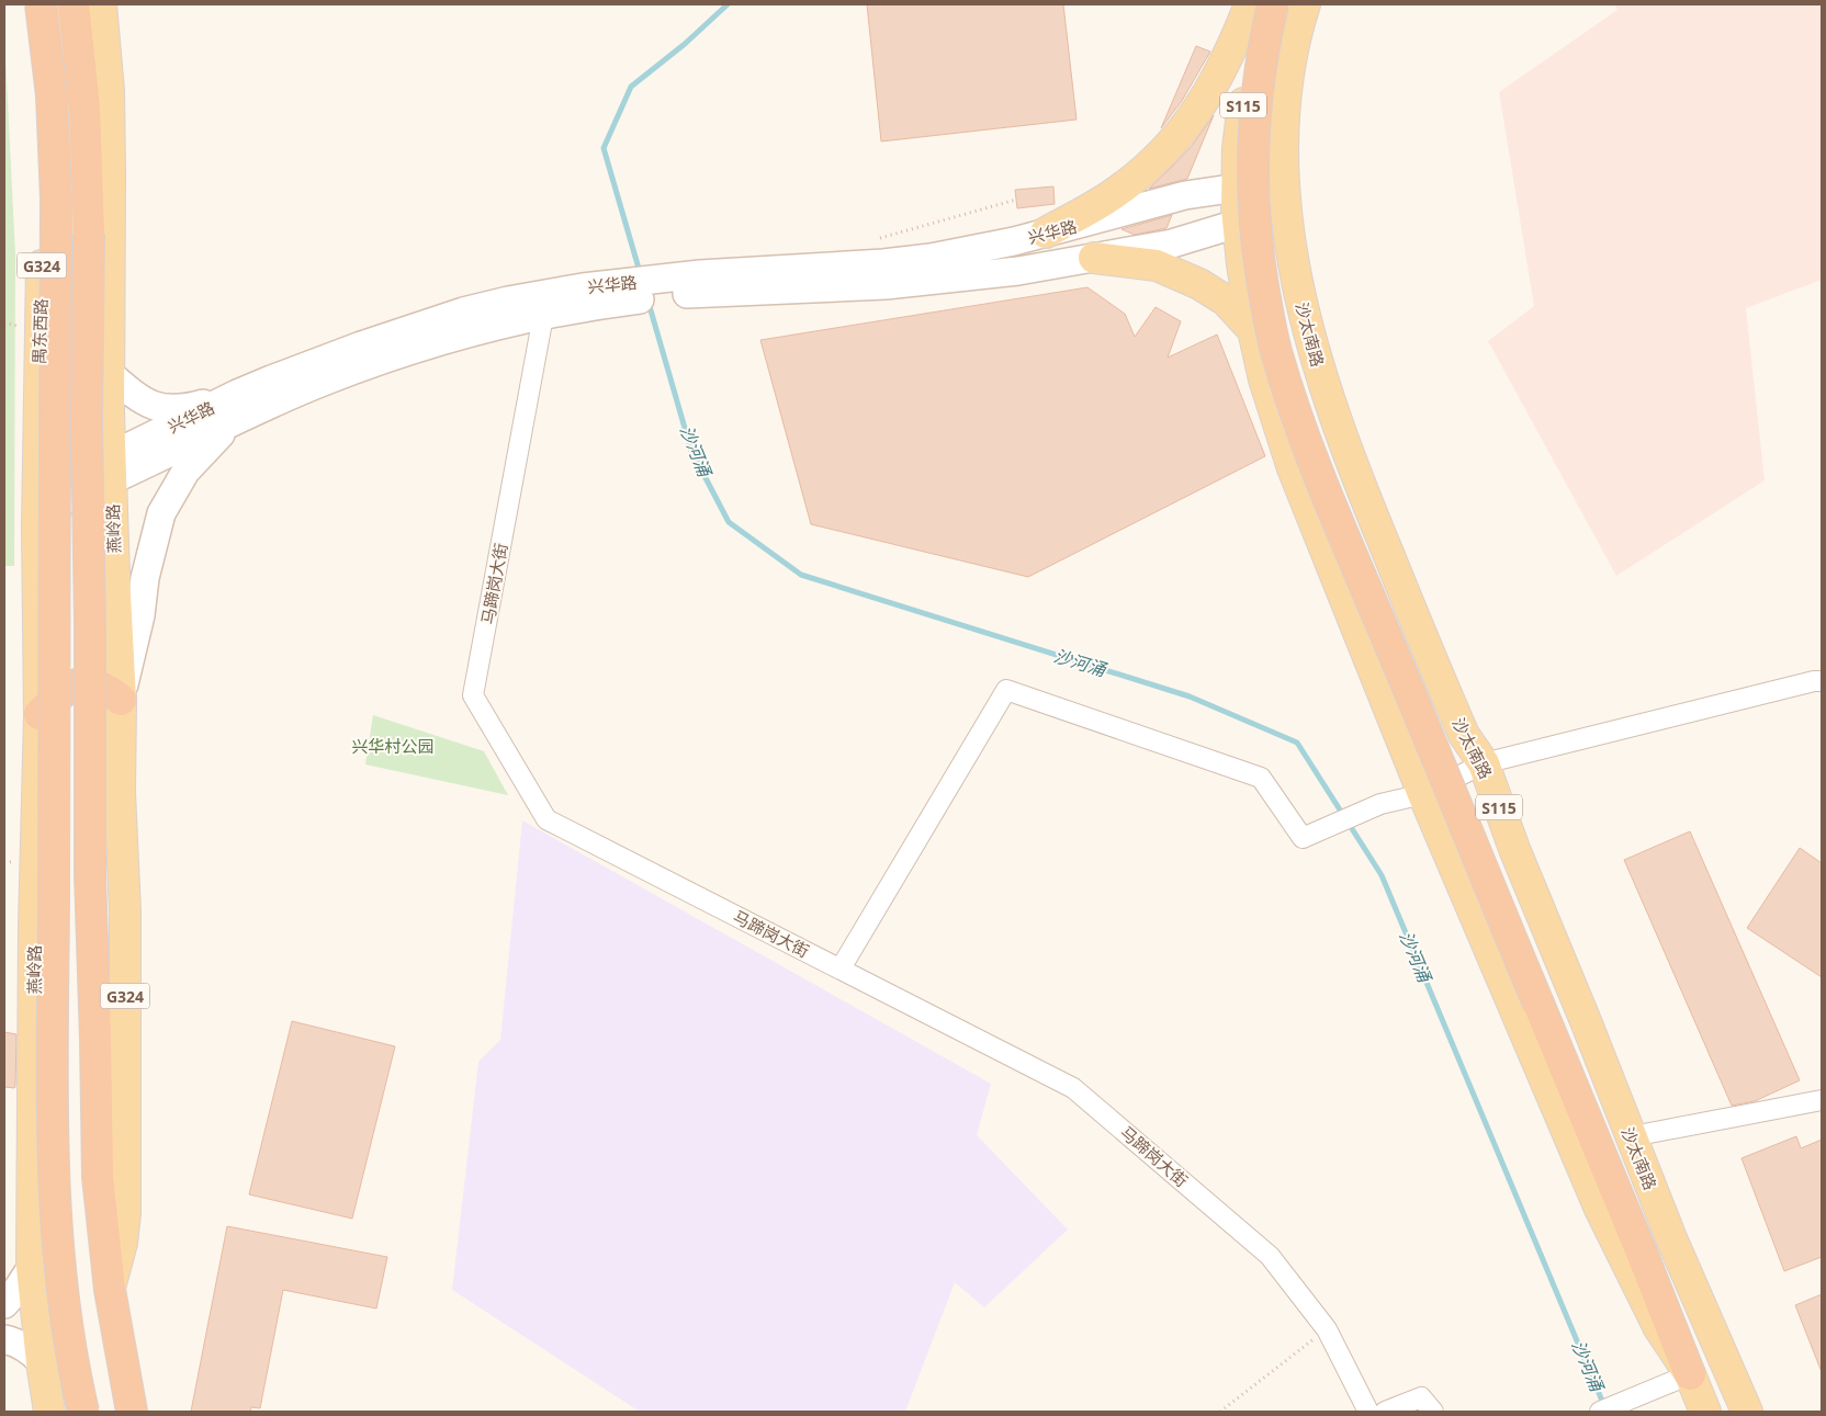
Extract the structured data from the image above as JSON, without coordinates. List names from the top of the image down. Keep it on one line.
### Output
{"streets":{"highway":["G324","燕岭路"],"main road":["S115","兴华路","禺东西路","沙太南路"],"street":["马蹄岗大街"]},"crossings":[["S115","兴华路"],["S115","沙太南路"],["兴华路","G324"],["兴华路","禺东西路"],["兴华路","沙太南路"],["兴华路","燕岭路"],["兴华路","马蹄岗大街"],["G324","燕岭路"],["禺东西路","燕岭路"]],"water":["沙河涌"],"parks":["兴华村公园"]}
